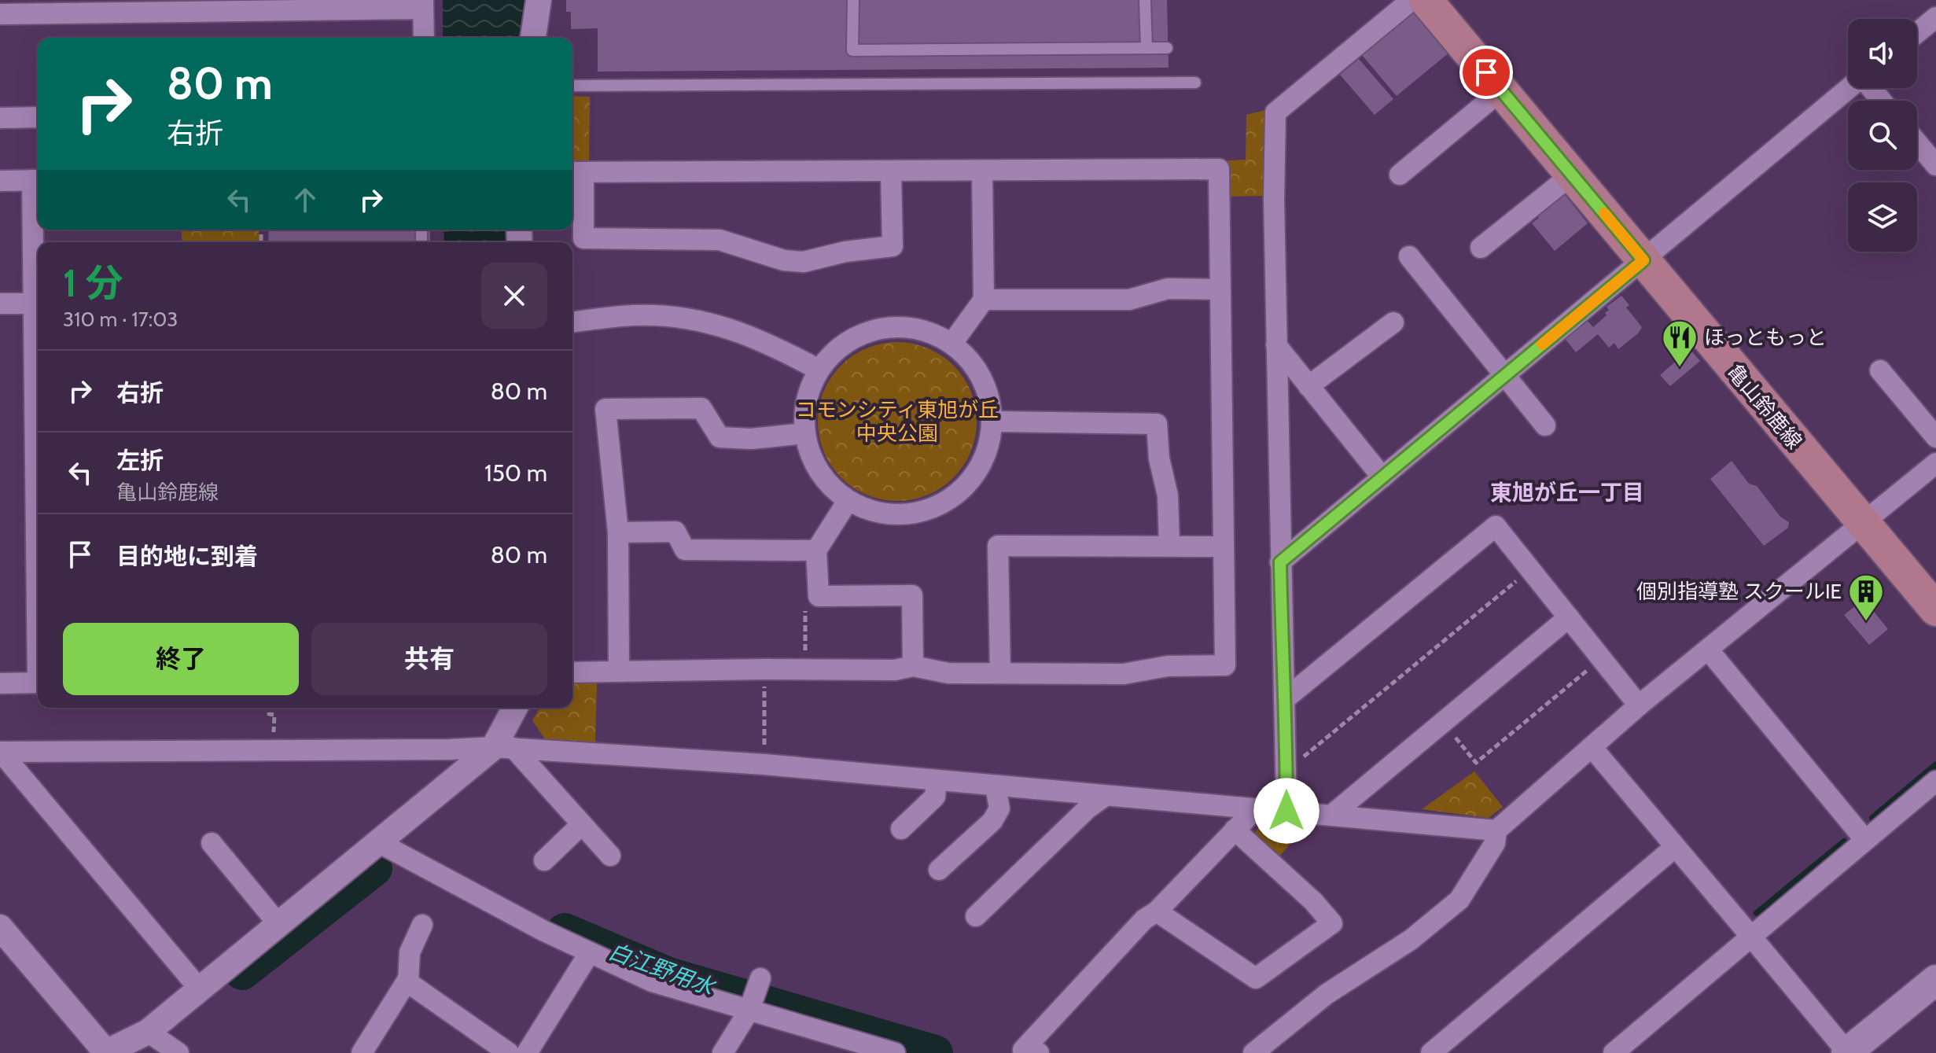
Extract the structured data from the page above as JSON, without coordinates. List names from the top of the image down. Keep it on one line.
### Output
{"streets":{"main road":["亀山鈴鹿線"]},"districts":["東旭が丘一丁目"],"water":["白江野用水"],"parks":["コモンシティ東旭が丘 中央公園"],"places":{"restaurant":["ほっともっと"],"building":["個別指導塾 スクールIE"]},"page":{"turn":["80 m","右折"],"heading":["1 分","310 m · 17:03"],"list":[{"name":"右折","value":"80 m"},{"name":"左折","note":"亀山鈴鹿線","value":"150 m"},{"name":"目的地に到着","value":"80 m"}],"buttons":["終了","共有"]}}
